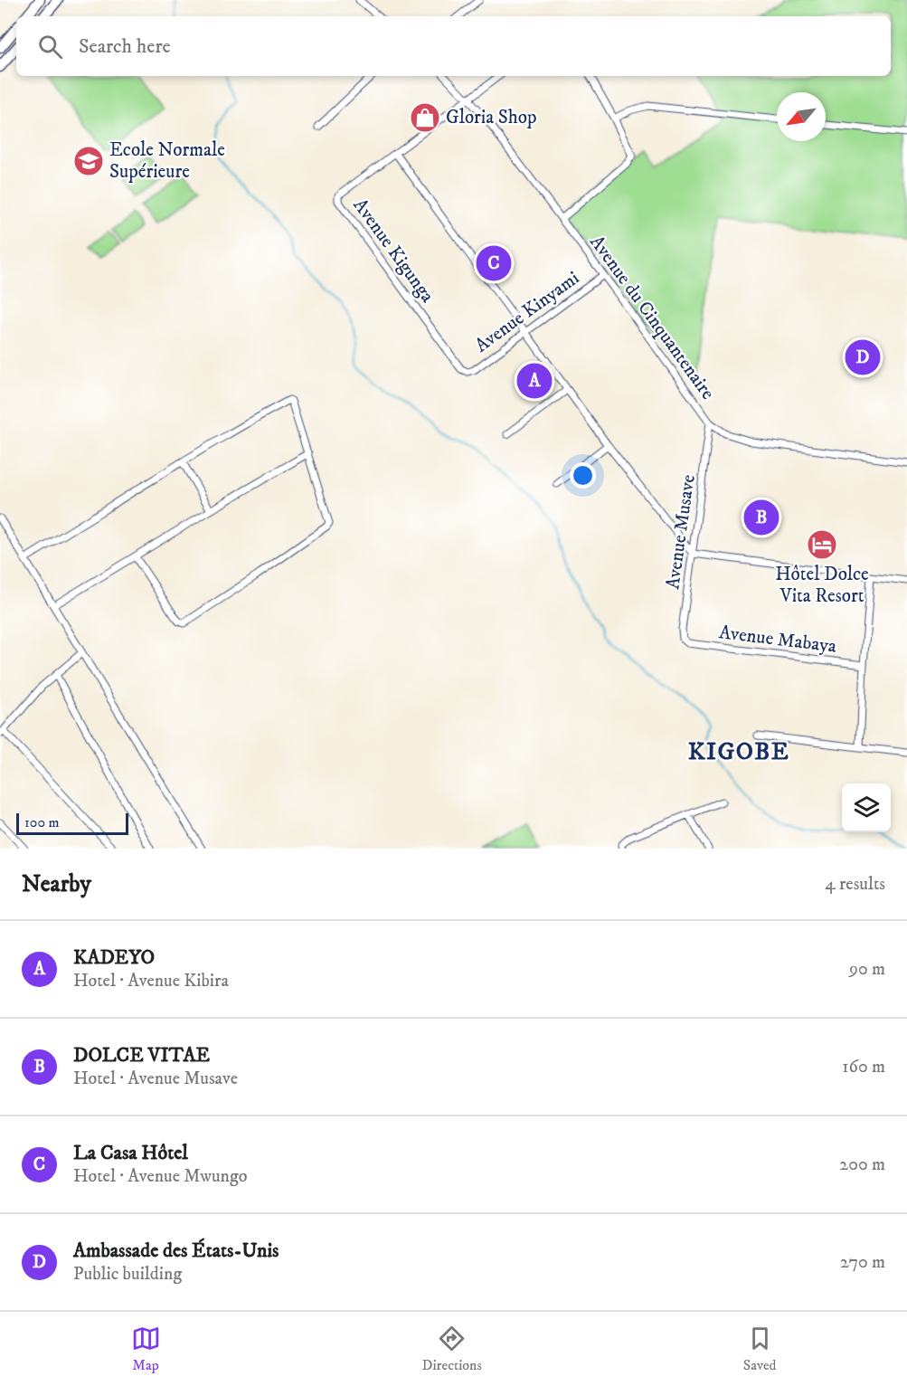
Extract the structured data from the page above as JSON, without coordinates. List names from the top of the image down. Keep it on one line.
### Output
{"streets":{"street":["Avenue Kigunga","Avenue Kinyami","Avenue du Cinquantenaire","Avenue Musave","Avenue Mabaya"]},"crossings":[["Avenue Kigunga","Avenue Kinyami"],["Avenue Kigunga","Avenue du Cinquantenaire"],["Avenue Kinyami","Avenue du Cinquantenaire"],["Avenue du Cinquantenaire","Avenue Musave"],["Avenue Musave","Avenue Mabaya"]],"districts":["KIGOBE"],"places":{"shop":["Gloria Shop"],"school or university":["Ecole Normale Supérieure"],"hotel":["Hôtel Dolce Vita Resort"]},"scale_bar":"100 m","north":"bottom left","page":{"search":"Search here","pins":["C","D","A","B"],"scale":"100 m","heading":["Nearby","4 results"],"list":[{"mark":"A","name":"KADEYO","note":"Hotel · Avenue Kibira","value":"90 m"},{"mark":"B","name":"DOLCE VITAE","note":"Hotel · Avenue Musave","value":"160 m"},{"mark":"C","name":"La Casa Hôtel","note":"Hotel · Avenue Mwungo","value":"200 m"},{"mark":"D","name":"Ambassade des États-Unis","note":"Public building","value":"270 m"}],"nav":["Map","Directions","Saved"]}}
